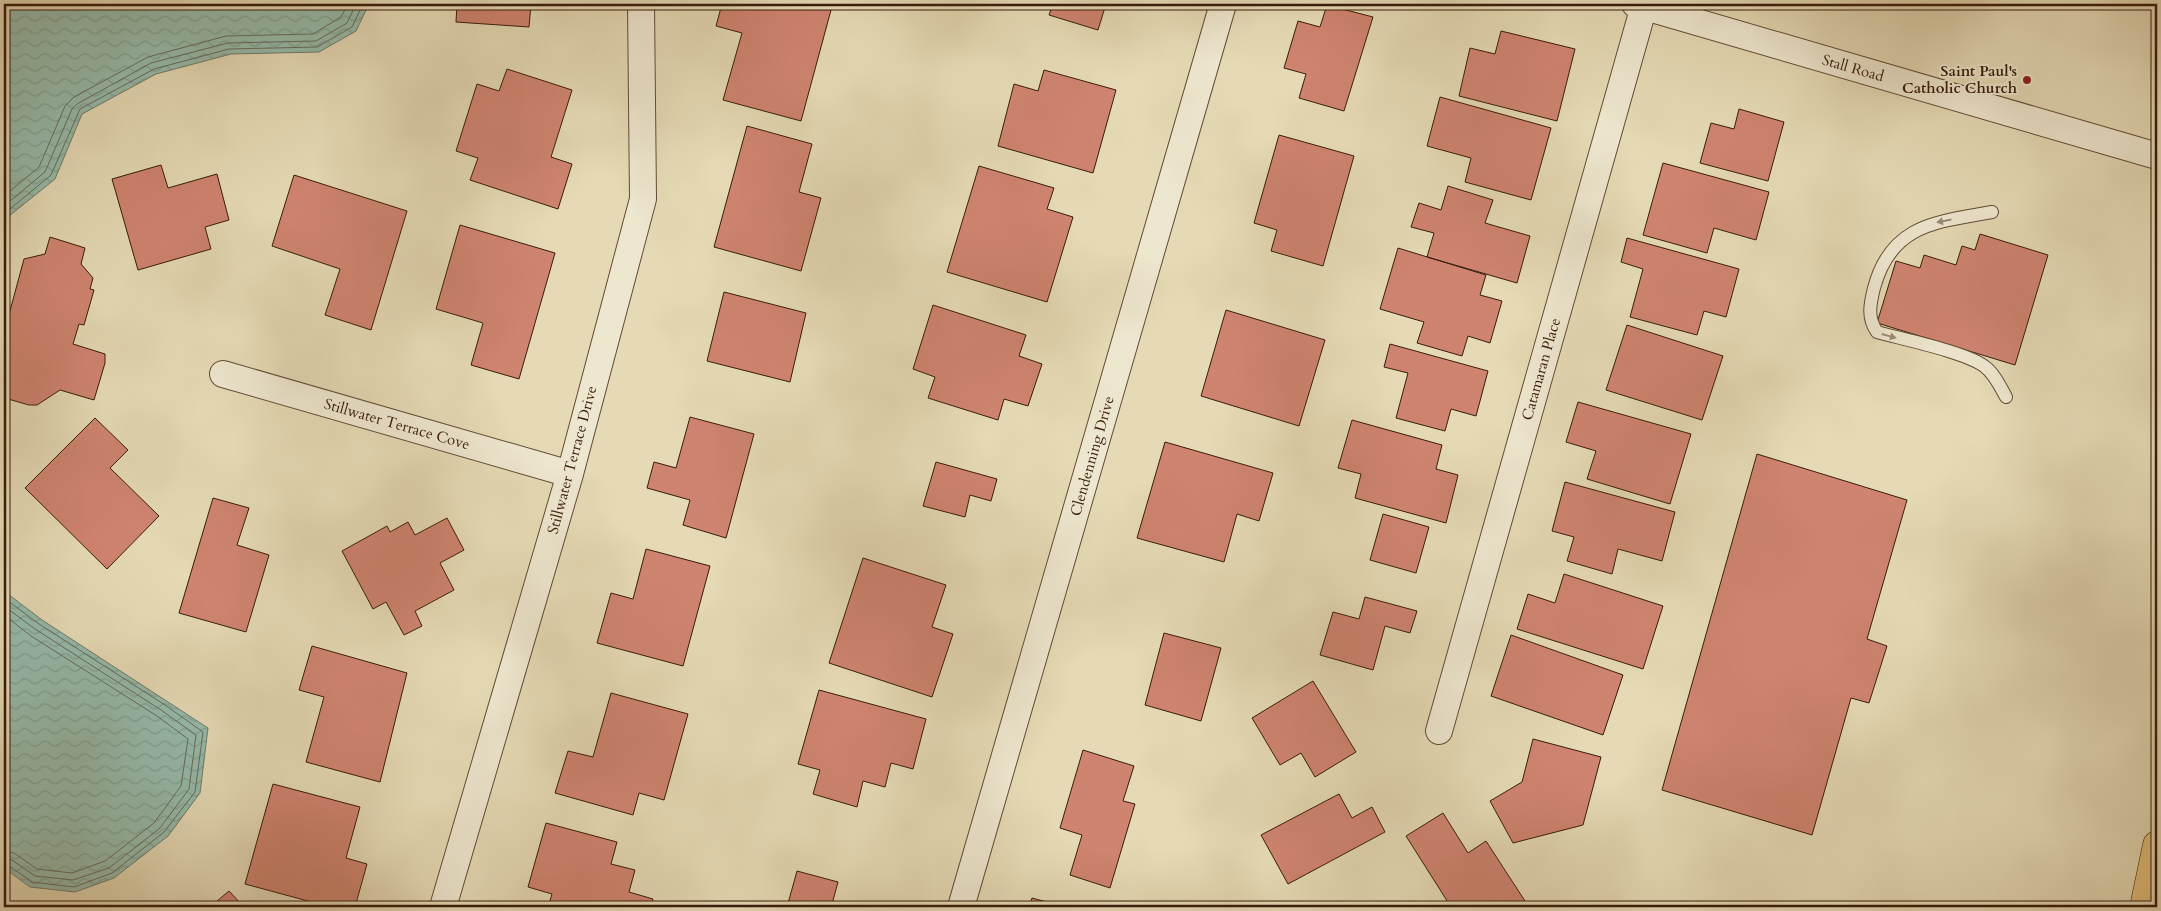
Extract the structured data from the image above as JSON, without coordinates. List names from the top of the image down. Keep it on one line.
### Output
{"streets":{"street":["Stall Road","Catamaran Place","Stillwater Terrace Cove","Clendenning Drive","Stillwater Terrace Drive"]},"crossings":[["Stall Road","Catamaran Place"],["Stillwater Terrace Cove","Stillwater Terrace Drive"]],"places":["Saint Paul's Catholic Church"]}
